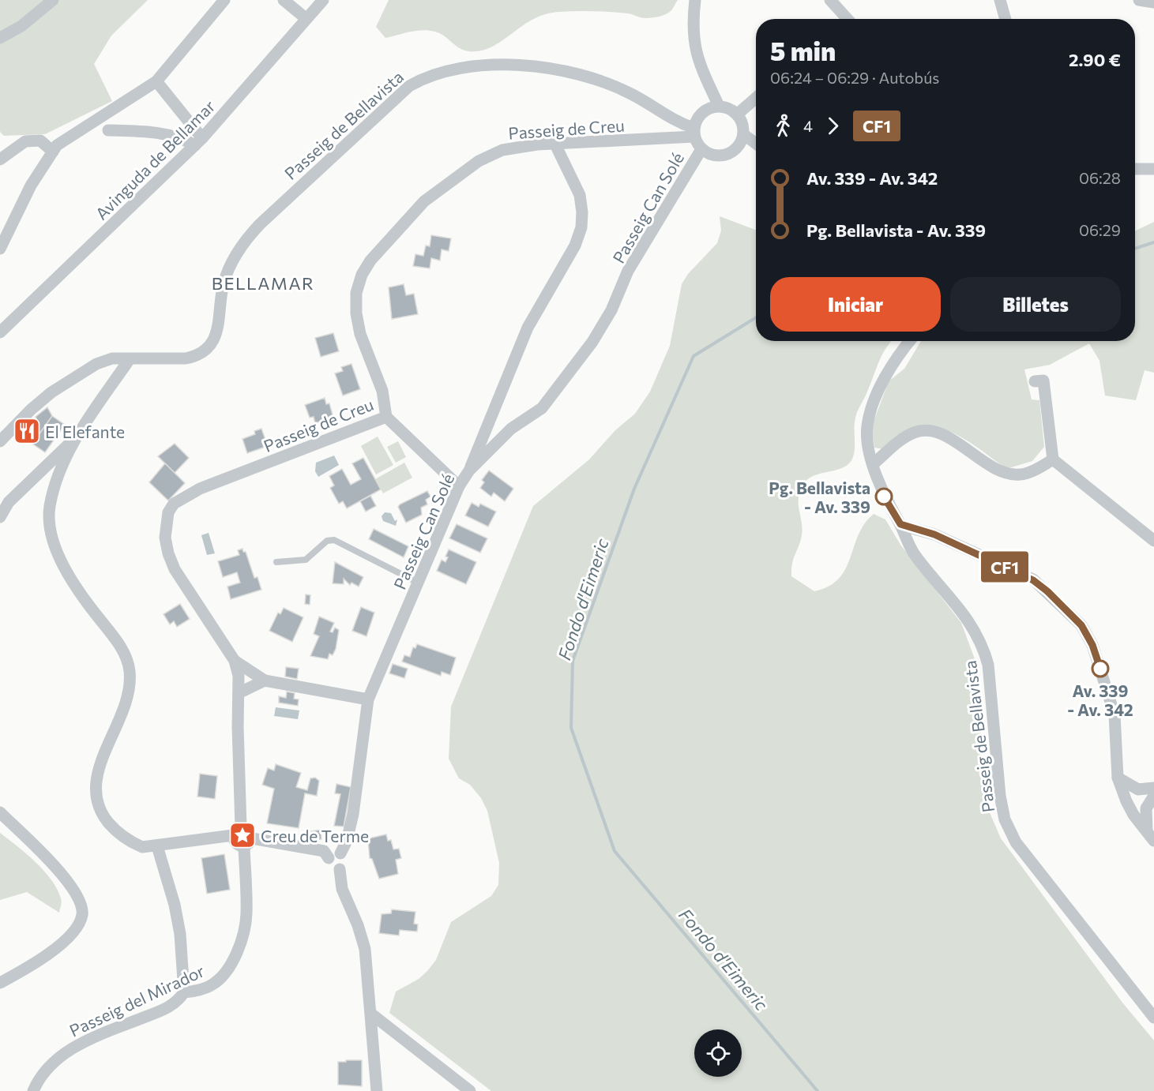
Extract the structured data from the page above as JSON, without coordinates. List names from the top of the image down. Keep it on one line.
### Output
{"streets":{"street":["Passeig de Bellavista","Passeig de Creu","Avinguda de Bellamar","Passeig Can Solé","Passeig del Mirador"]},"crossings":[["Passeig de Bellavista","Passeig de Creu"],["Passeig de Bellavista","Passeig Can Solé"],["Passeig de Creu","Passeig Can Solé"]],"districts":["BELLAMAR"],"water":["Fondo d'Eimeric"],"places":{"restaurant":["El Elefante"],"other":["Pg. Bellavista - Av. 339","Av. 339 - Av. 342"],"place":["Creu de Terme"]},"lines":["bus line CF1"],"page":{"on_map":"CF1","heading":["5 min","06:24 – 06:29 · Autobús","2.90 €"],"legs":["4","CF1"],"list":[{"name":"Av. 339 - Av. 342","value":"06:28"},{"name":"Pg. Bellavista - Av. 339","value":"06:29"}],"buttons":["Iniciar","Billetes"]}}
